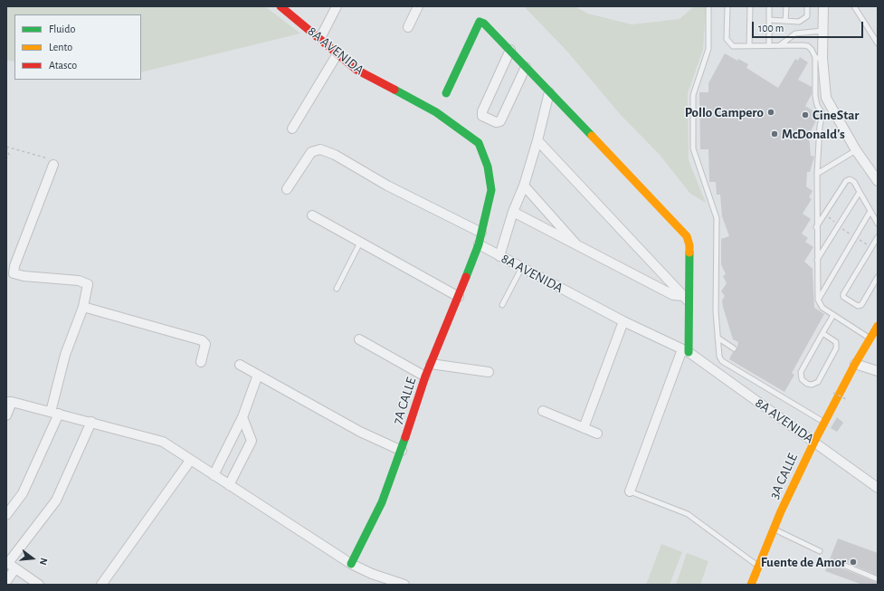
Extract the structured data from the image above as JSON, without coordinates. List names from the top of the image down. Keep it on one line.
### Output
{"streets":{"street":["8A AVENIDA","7A CALLE","3A CALLE"]},"crossings":[["8A AVENIDA","7A CALLE"],["8A AVENIDA","3A CALLE"]],"places":["Pollo Campero","CineStar","McDonald's","Fuente de Amor"],"legend":["Fluido","Lento","Atasco"],"scale_bar":"100 m","north":"right"}
